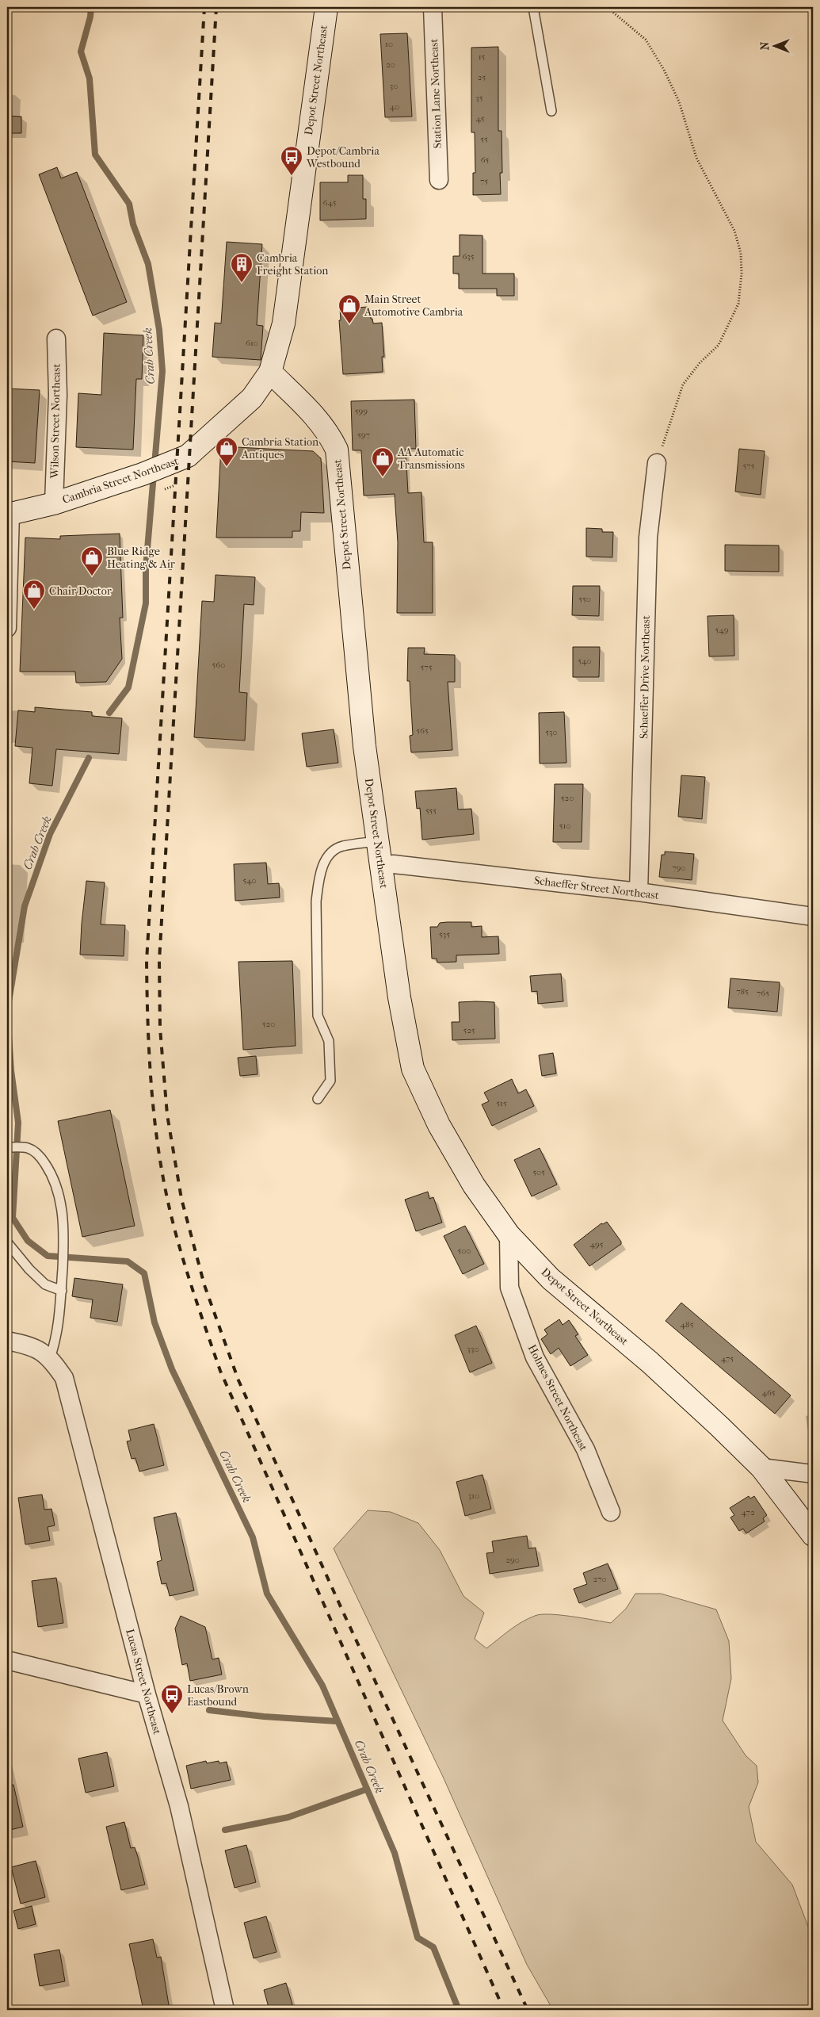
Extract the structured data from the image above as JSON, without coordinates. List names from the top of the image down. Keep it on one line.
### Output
{"streets":{"street":["Depot Street Northeast","Station Lane Northeast","Wilson Street Northeast","Cambria Street Northeast","Schaeffer Drive Northeast","Schaeffer Street Northeast","Holmes Street Northeast","Lucas Street Northeast"]},"crossings":[["Depot Street Northeast","Cambria Street Northeast"],["Depot Street Northeast","Schaeffer Street Northeast"],["Depot Street Northeast","Holmes Street Northeast"],["Wilson Street Northeast","Cambria Street Northeast"],["Schaeffer Drive Northeast","Schaeffer Street Northeast"]],"water":["Crab Creek"],"places":{"bus stop":["Depot/Cambria Westbound","Lucas/Brown Eastbound"],"building":["Cambria Freight Station"],"shop":["Main Street Automotive Cambria","Cambria Station Antiques","AA Automatic Transmissions","Blue Ridge Heating & Air","Chair Doctor"]},"house_numbers":["10","15","20","25","30","35","40","45","55","65","75","645","635","610","599","597","575","550","549","540","560","575","565","530","520","555","510","790","540","535","785","765","520","525","515","505","495","500","485","330","475","465","310","472","290","270"],"north":"left"}
